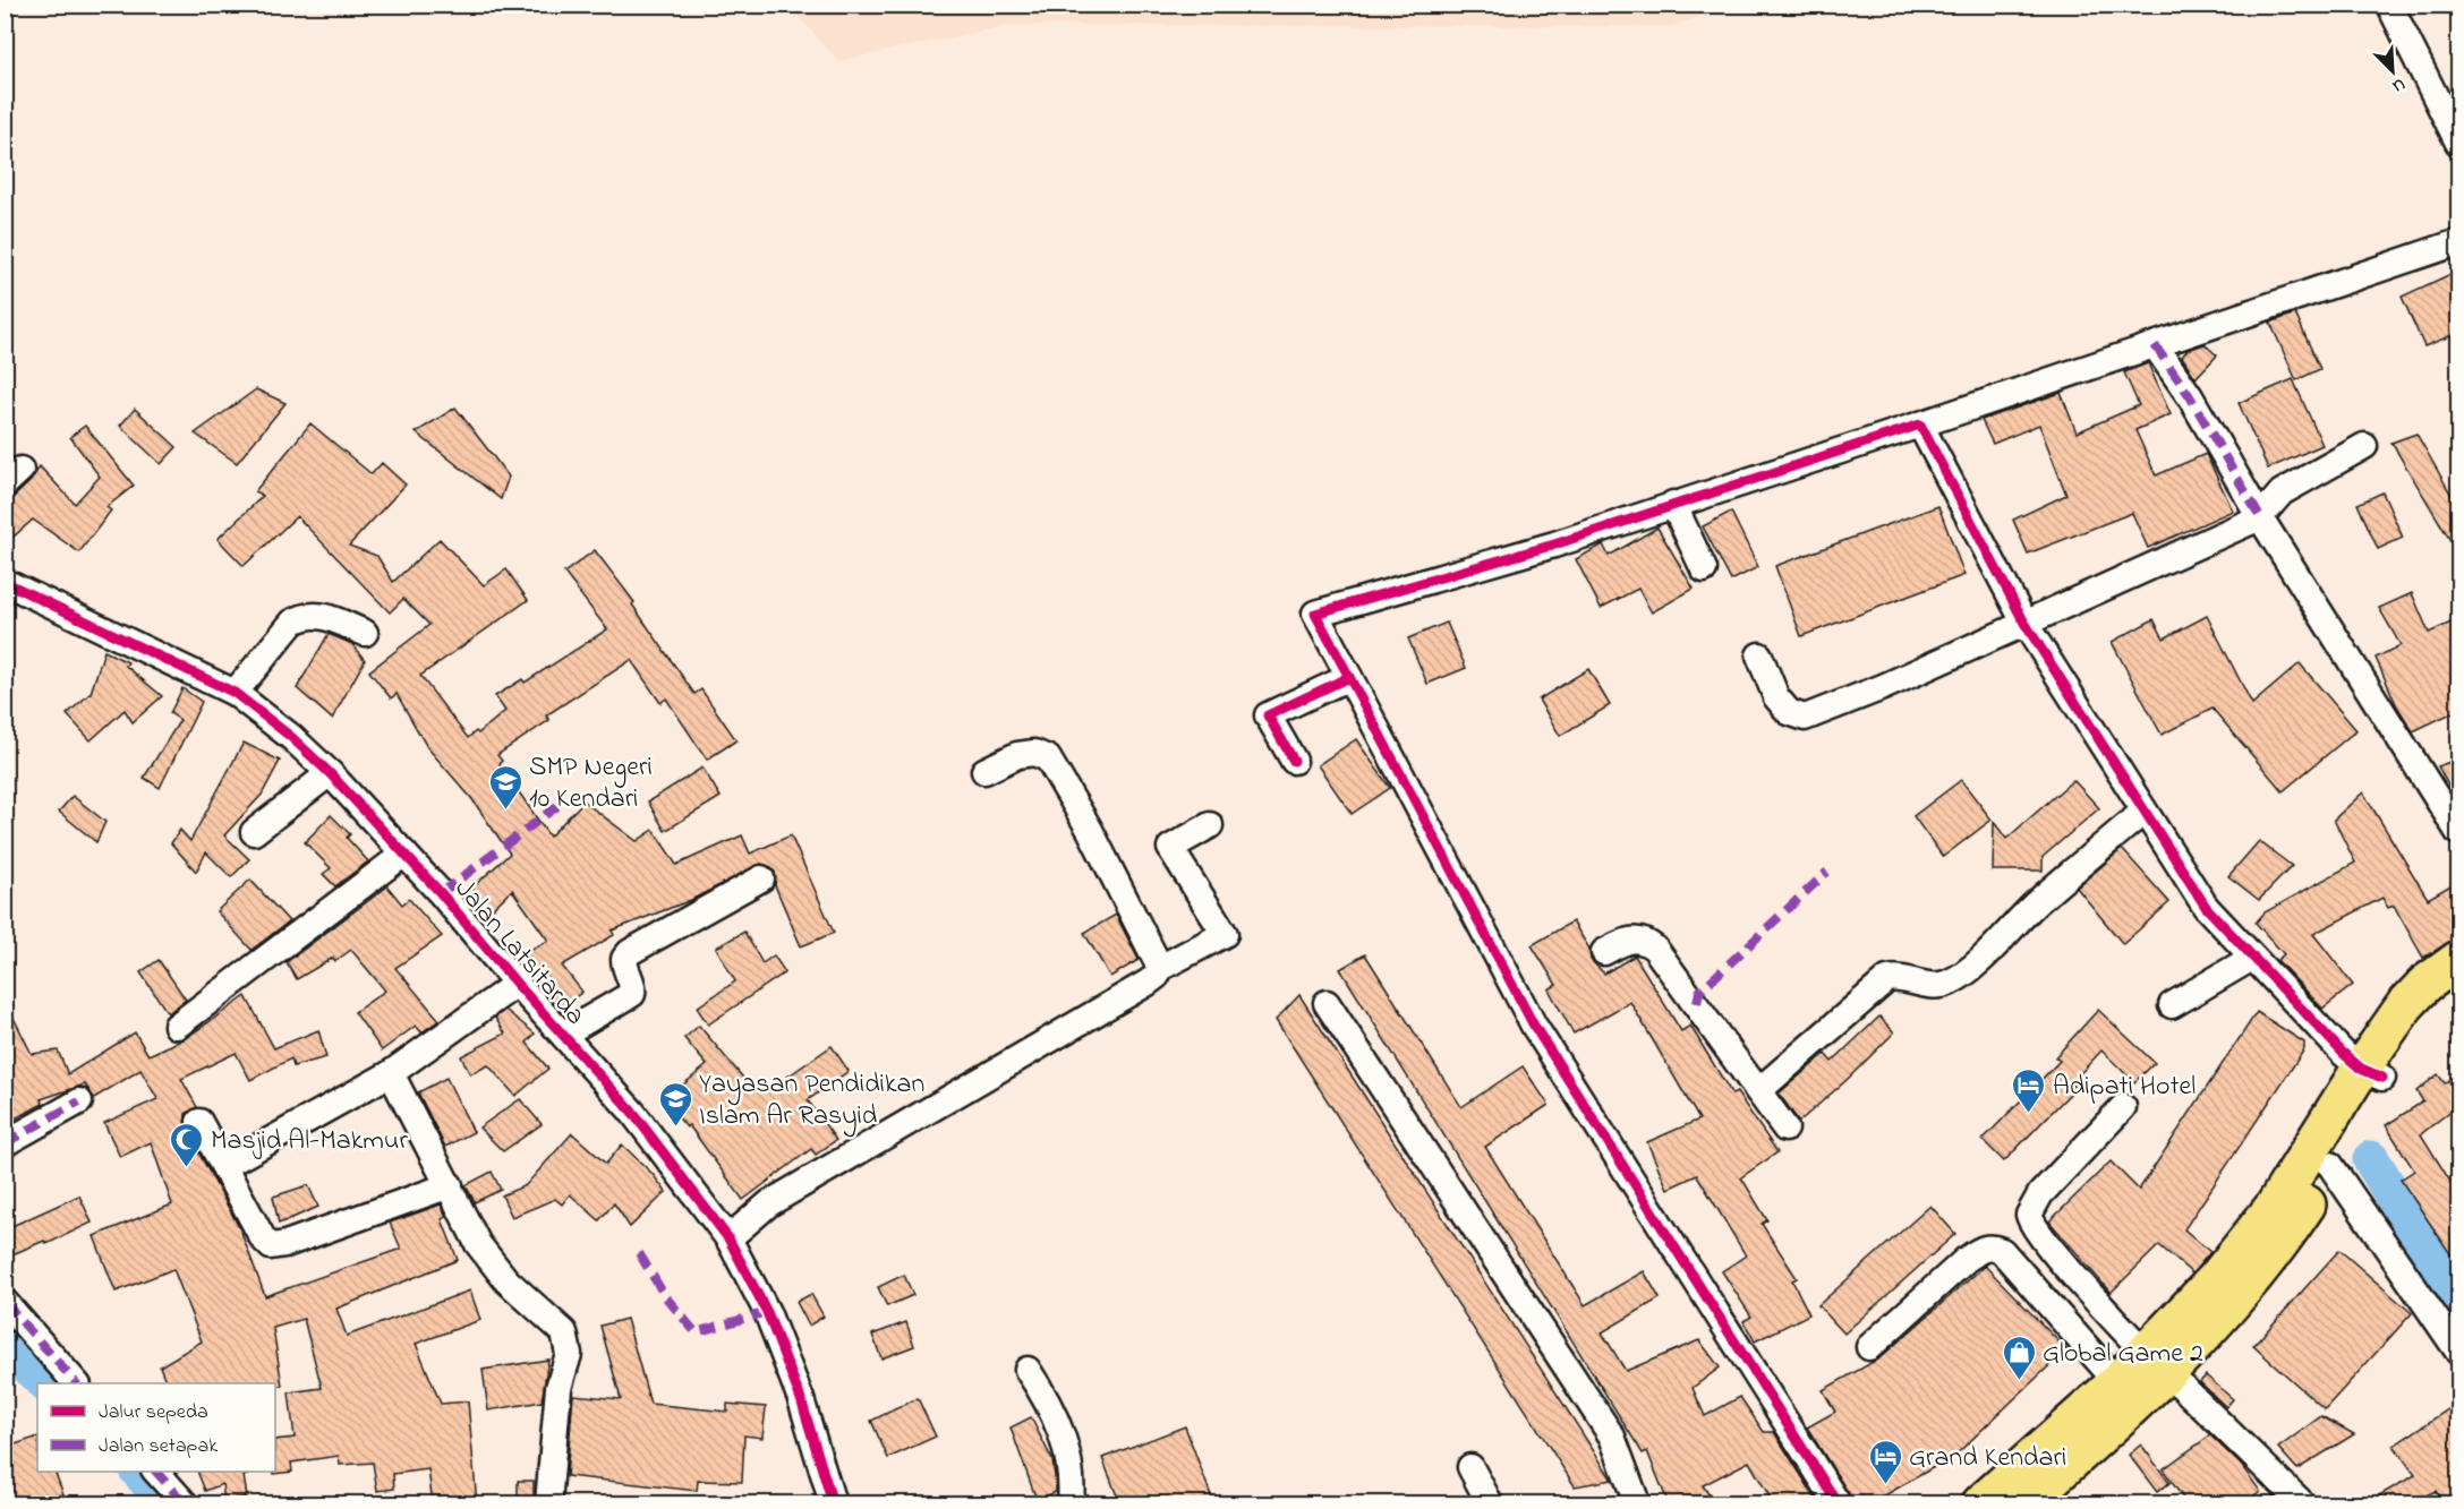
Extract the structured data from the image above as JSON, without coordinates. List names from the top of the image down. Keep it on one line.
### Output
{"streets":{"street":["Jalan Latsitarda"]},"places":{"school or university":["SMP Negeri 10 Kendari","Yayasan Pendidikan Islam Ar Rasyid"],"hotel":["Adipati Hotel","Grand Kendari"],"mosque":["Masjid Al-Makmur"],"shop":["Global Game 2"]},"legend":["Jalur sepeda","Jalan setapak"],"north":"bottom right"}
